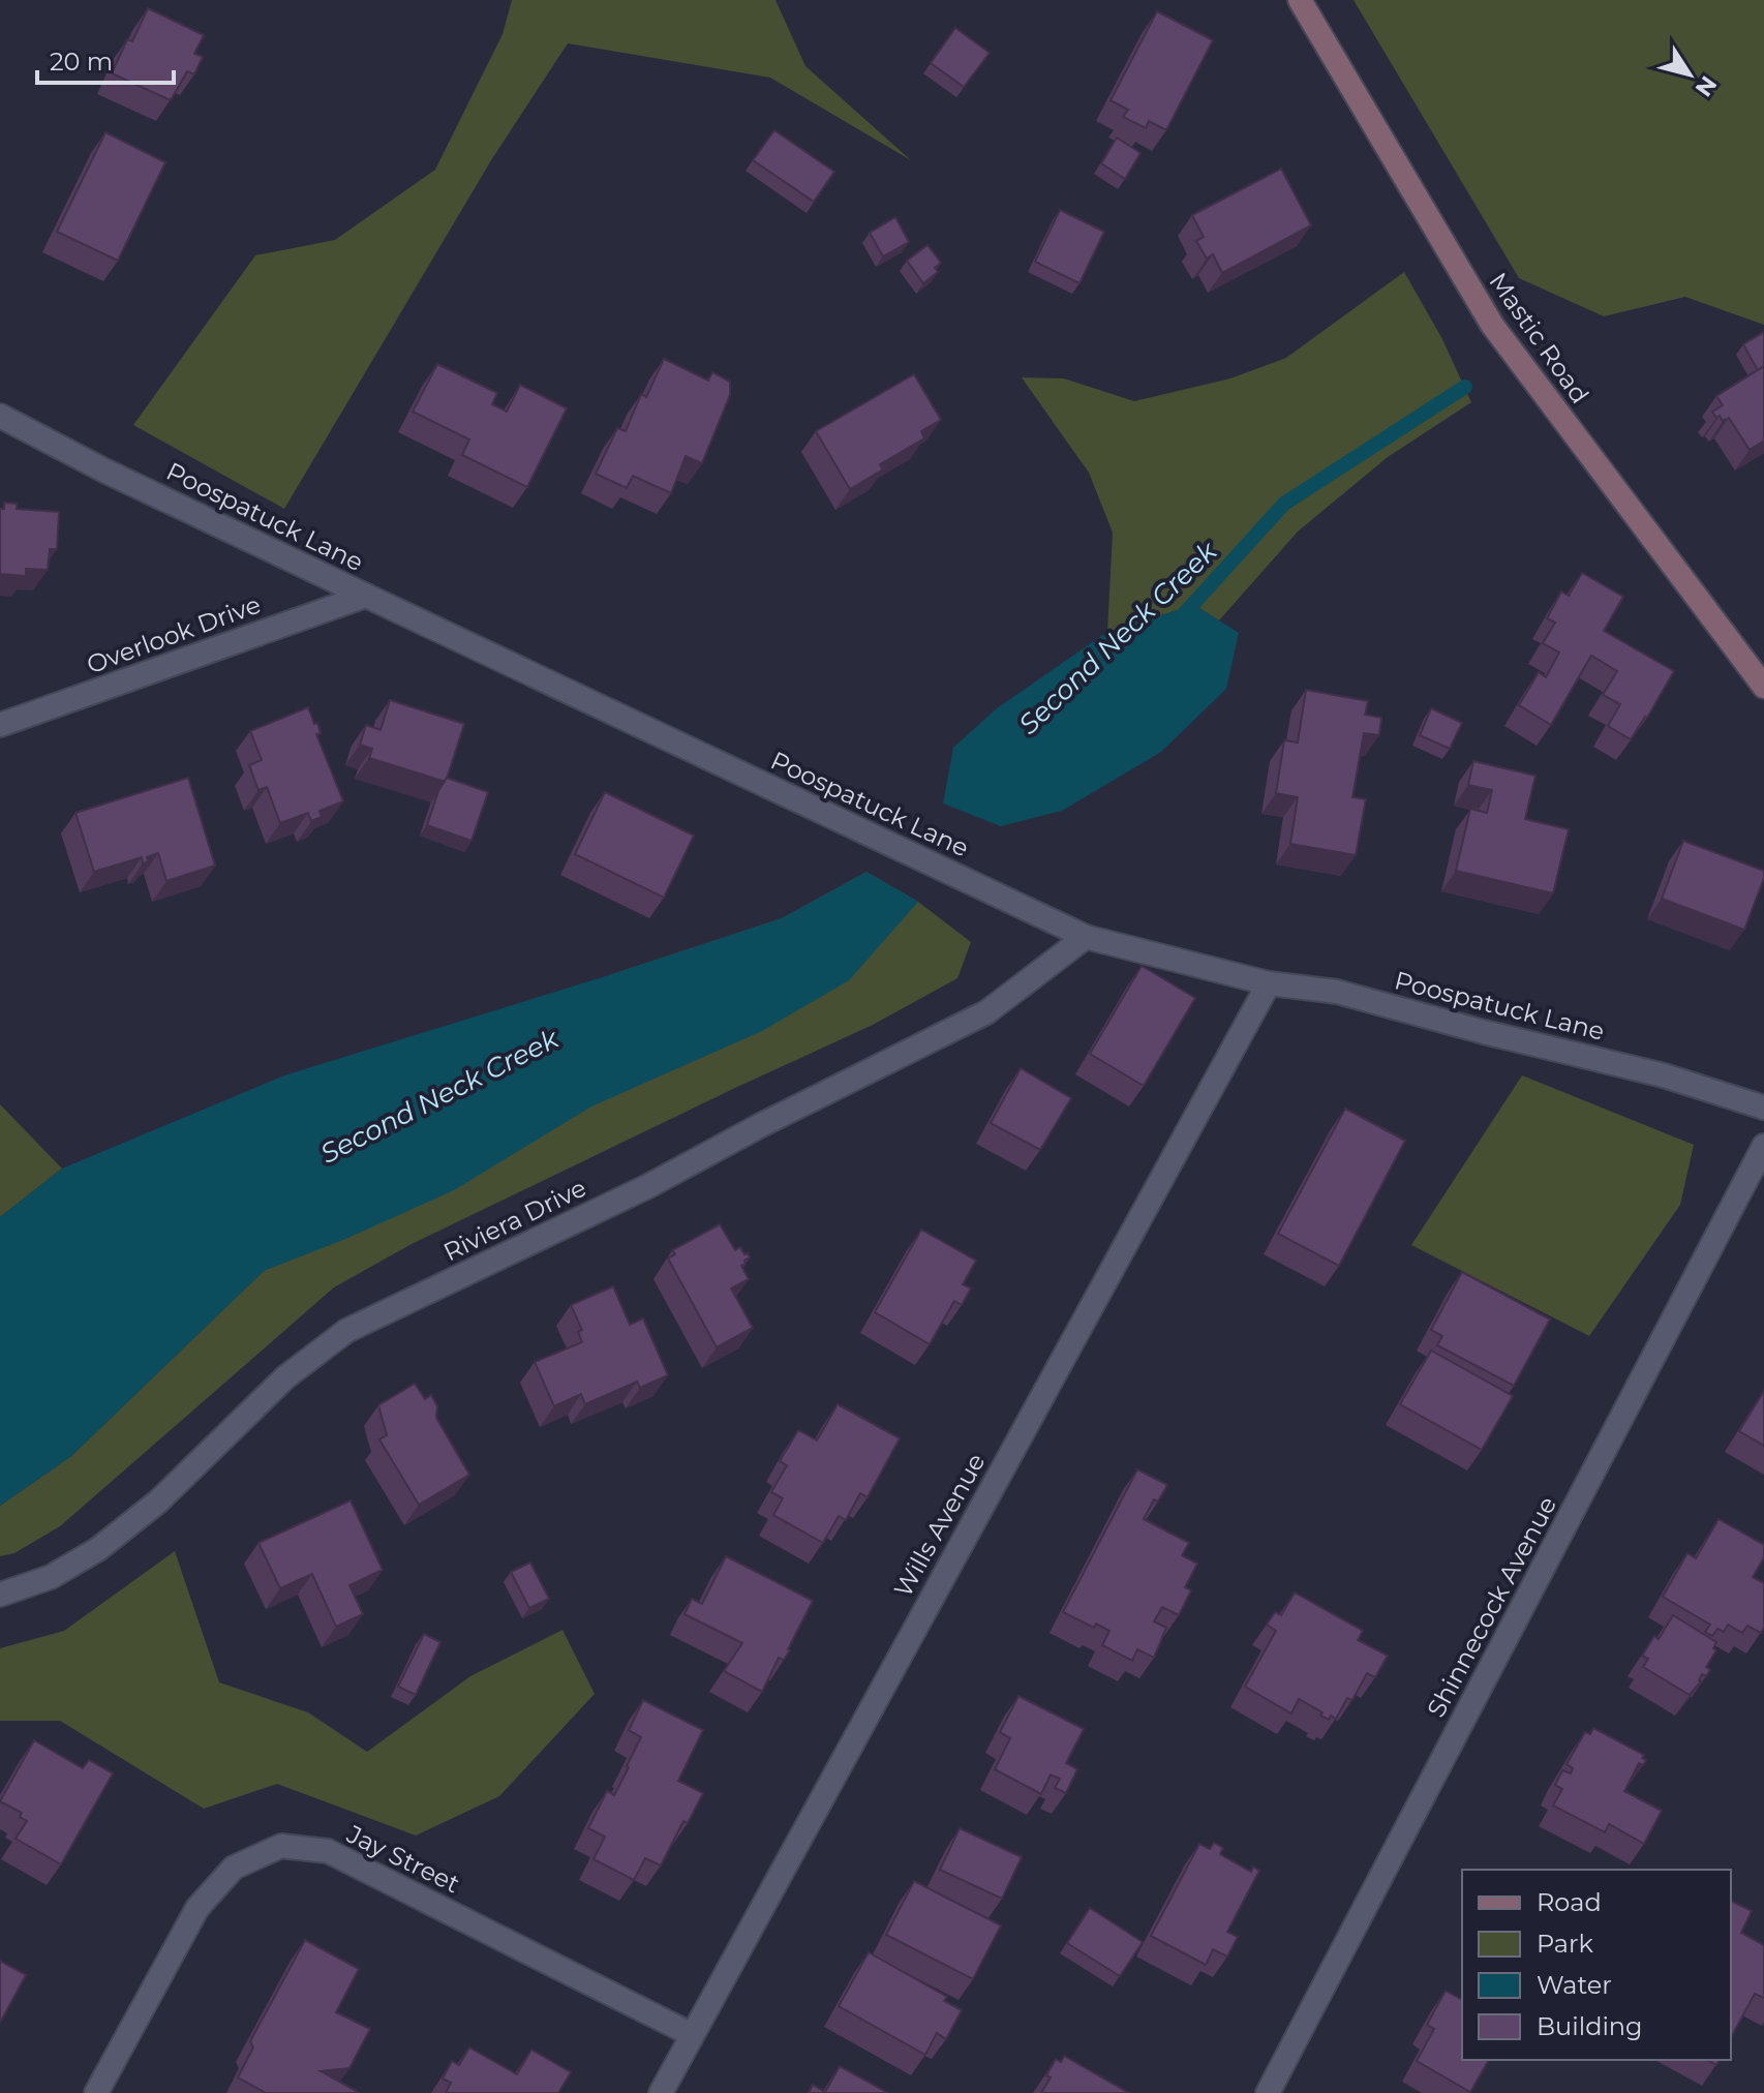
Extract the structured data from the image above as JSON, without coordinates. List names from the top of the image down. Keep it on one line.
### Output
{"streets":{"main road":["Mastic Road"],"street":["Poospatuck Lane","Overlook Drive","Riviera Drive","Wills Avenue","Shinnecock Avenue","Jay Street"]},"crossings":[["Poospatuck Lane","Overlook Drive"],["Poospatuck Lane","Riviera Drive"],["Poospatuck Lane","Wills Avenue"],["Wills Avenue","Jay Street"]],"water":["Second Neck Creek"],"legend":["Road","Park","Water","Building"],"scale_bar":"20 m","north":"bottom right"}
